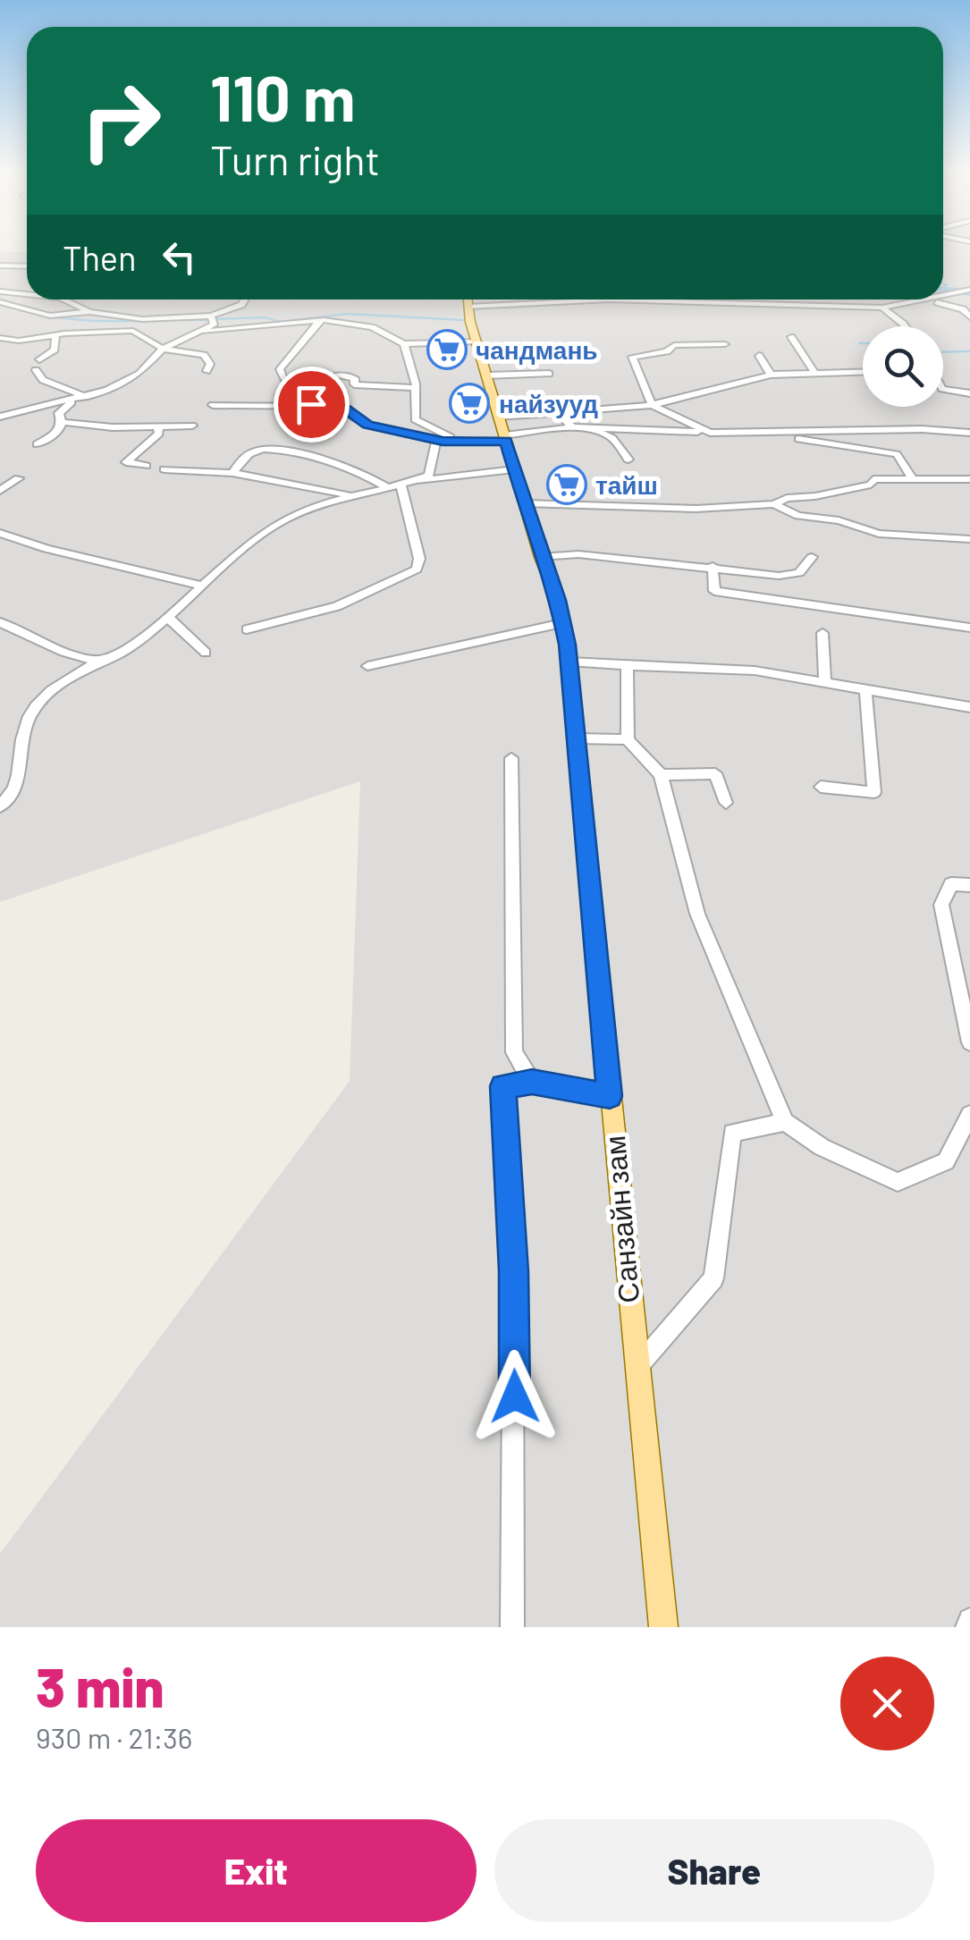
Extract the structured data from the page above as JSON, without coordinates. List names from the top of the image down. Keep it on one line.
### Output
{"streets":{"main road":["Санзайн зам"]},"places":{"supermarket":["чандмань","найзууд","тайш"]},"page":{"turn":["110 m","Turn right"],"then":"Then","heading":["3 min","930 m · 21:36"],"buttons":["Exit","Share"]}}
